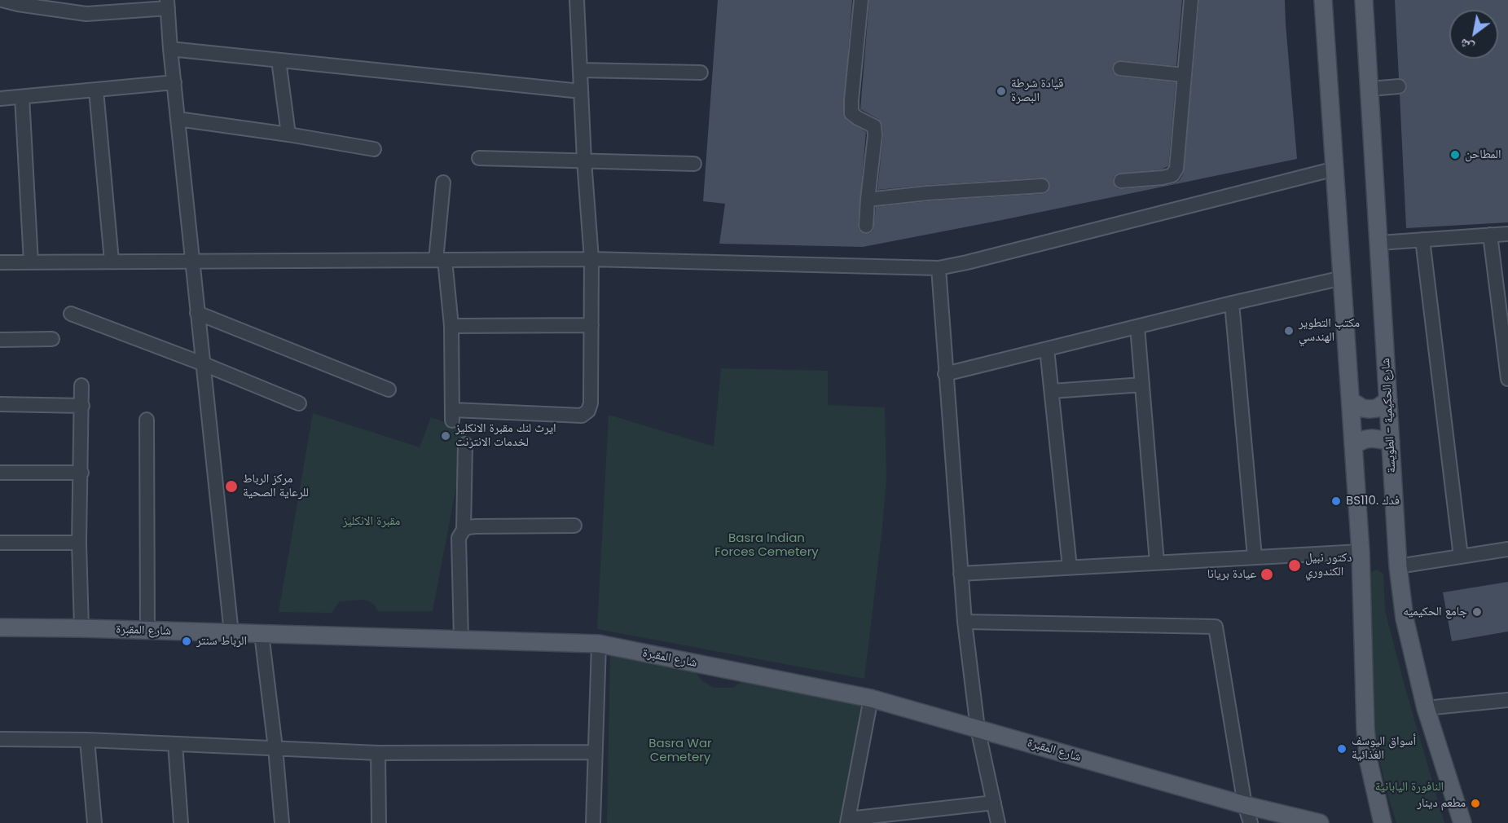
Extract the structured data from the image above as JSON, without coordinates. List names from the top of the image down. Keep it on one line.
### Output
{"streets":{"main road":["شارع الحكيمية - الطويسة","شارع المقبرة"]},"parks":["مقبرة الانكليز","Basra Indian Forces Cemetery","Basra War Cemetery","النافورة اليابانية"],"places":["قيادة شرطة البصرة","المطاحن","مكتب التطوير الهندسي","ايرث لنك مقبرة الانكليز لخدمات الانترنت","مركز الرباط للرعاية الصحية","BS110. فدك","دكتور نبيل الكندوري","عيادة بريانا","جامع الحكيميه","الرباط سنتر","أسواق اليوسف الغذائية","مطعم دينار"],"north":"bottom left"}
